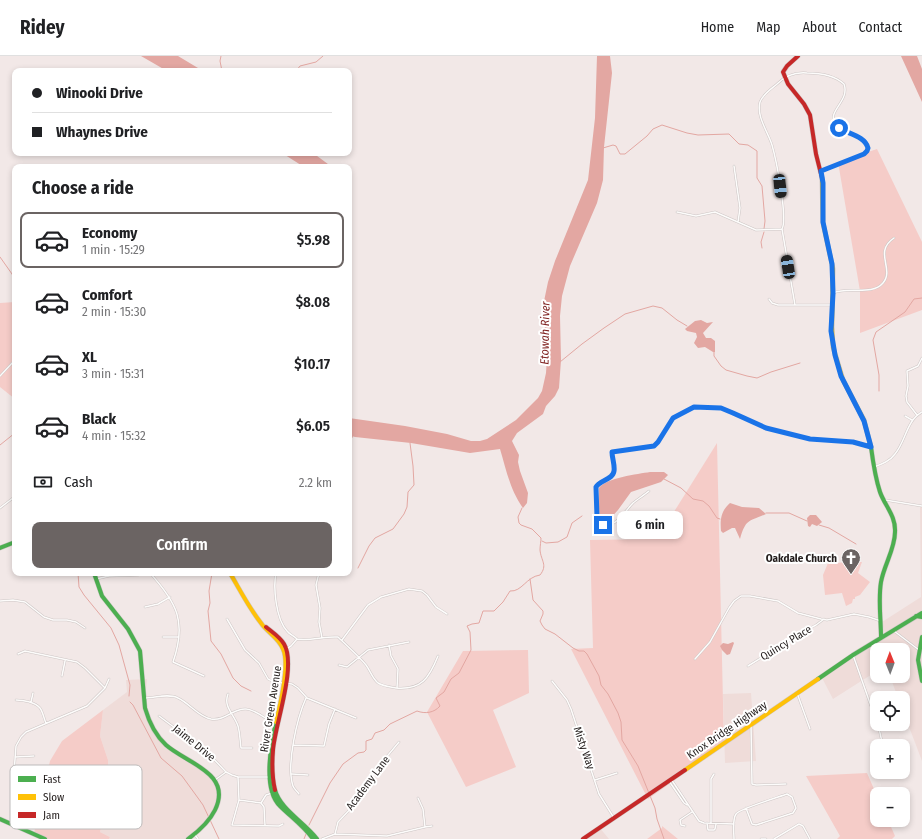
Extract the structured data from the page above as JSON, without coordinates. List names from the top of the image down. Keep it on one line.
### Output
{"streets":{"street":["Quincy Place","River Green Avenue","Knox Bridge Highway","Jaime Drive","Misty Way","Academy Lane"]},"crossings":[["River Green Avenue","Jaime Drive"],["Knox Bridge Highway","Misty Way"]],"water":["Etowah River"],"places":{"church":["Oakdale Church"]},"legend":["Fast","Slow","Jam"],"north":"top","page":{"header":"Ridey","nav":["Home","Map","About","Contact"],"banner":["Winooki Drive","Whaynes Drive"],"heading":"Choose a ride","list":[{"name":"Economy","note":"1 min · 15:29","value":"$5.98"},{"name":"Comfort","note":"2 min · 15:30","value":"$8.08"},{"name":"XL","note":"3 min · 15:31","value":"$10.17"},{"name":"Black","note":"4 min · 15:32","value":"$6.05"}],"pay":["Cash","2.2 km"],"bubble":"6 min","buttons":"Confirm","map_buttons":["+","−"]}}
